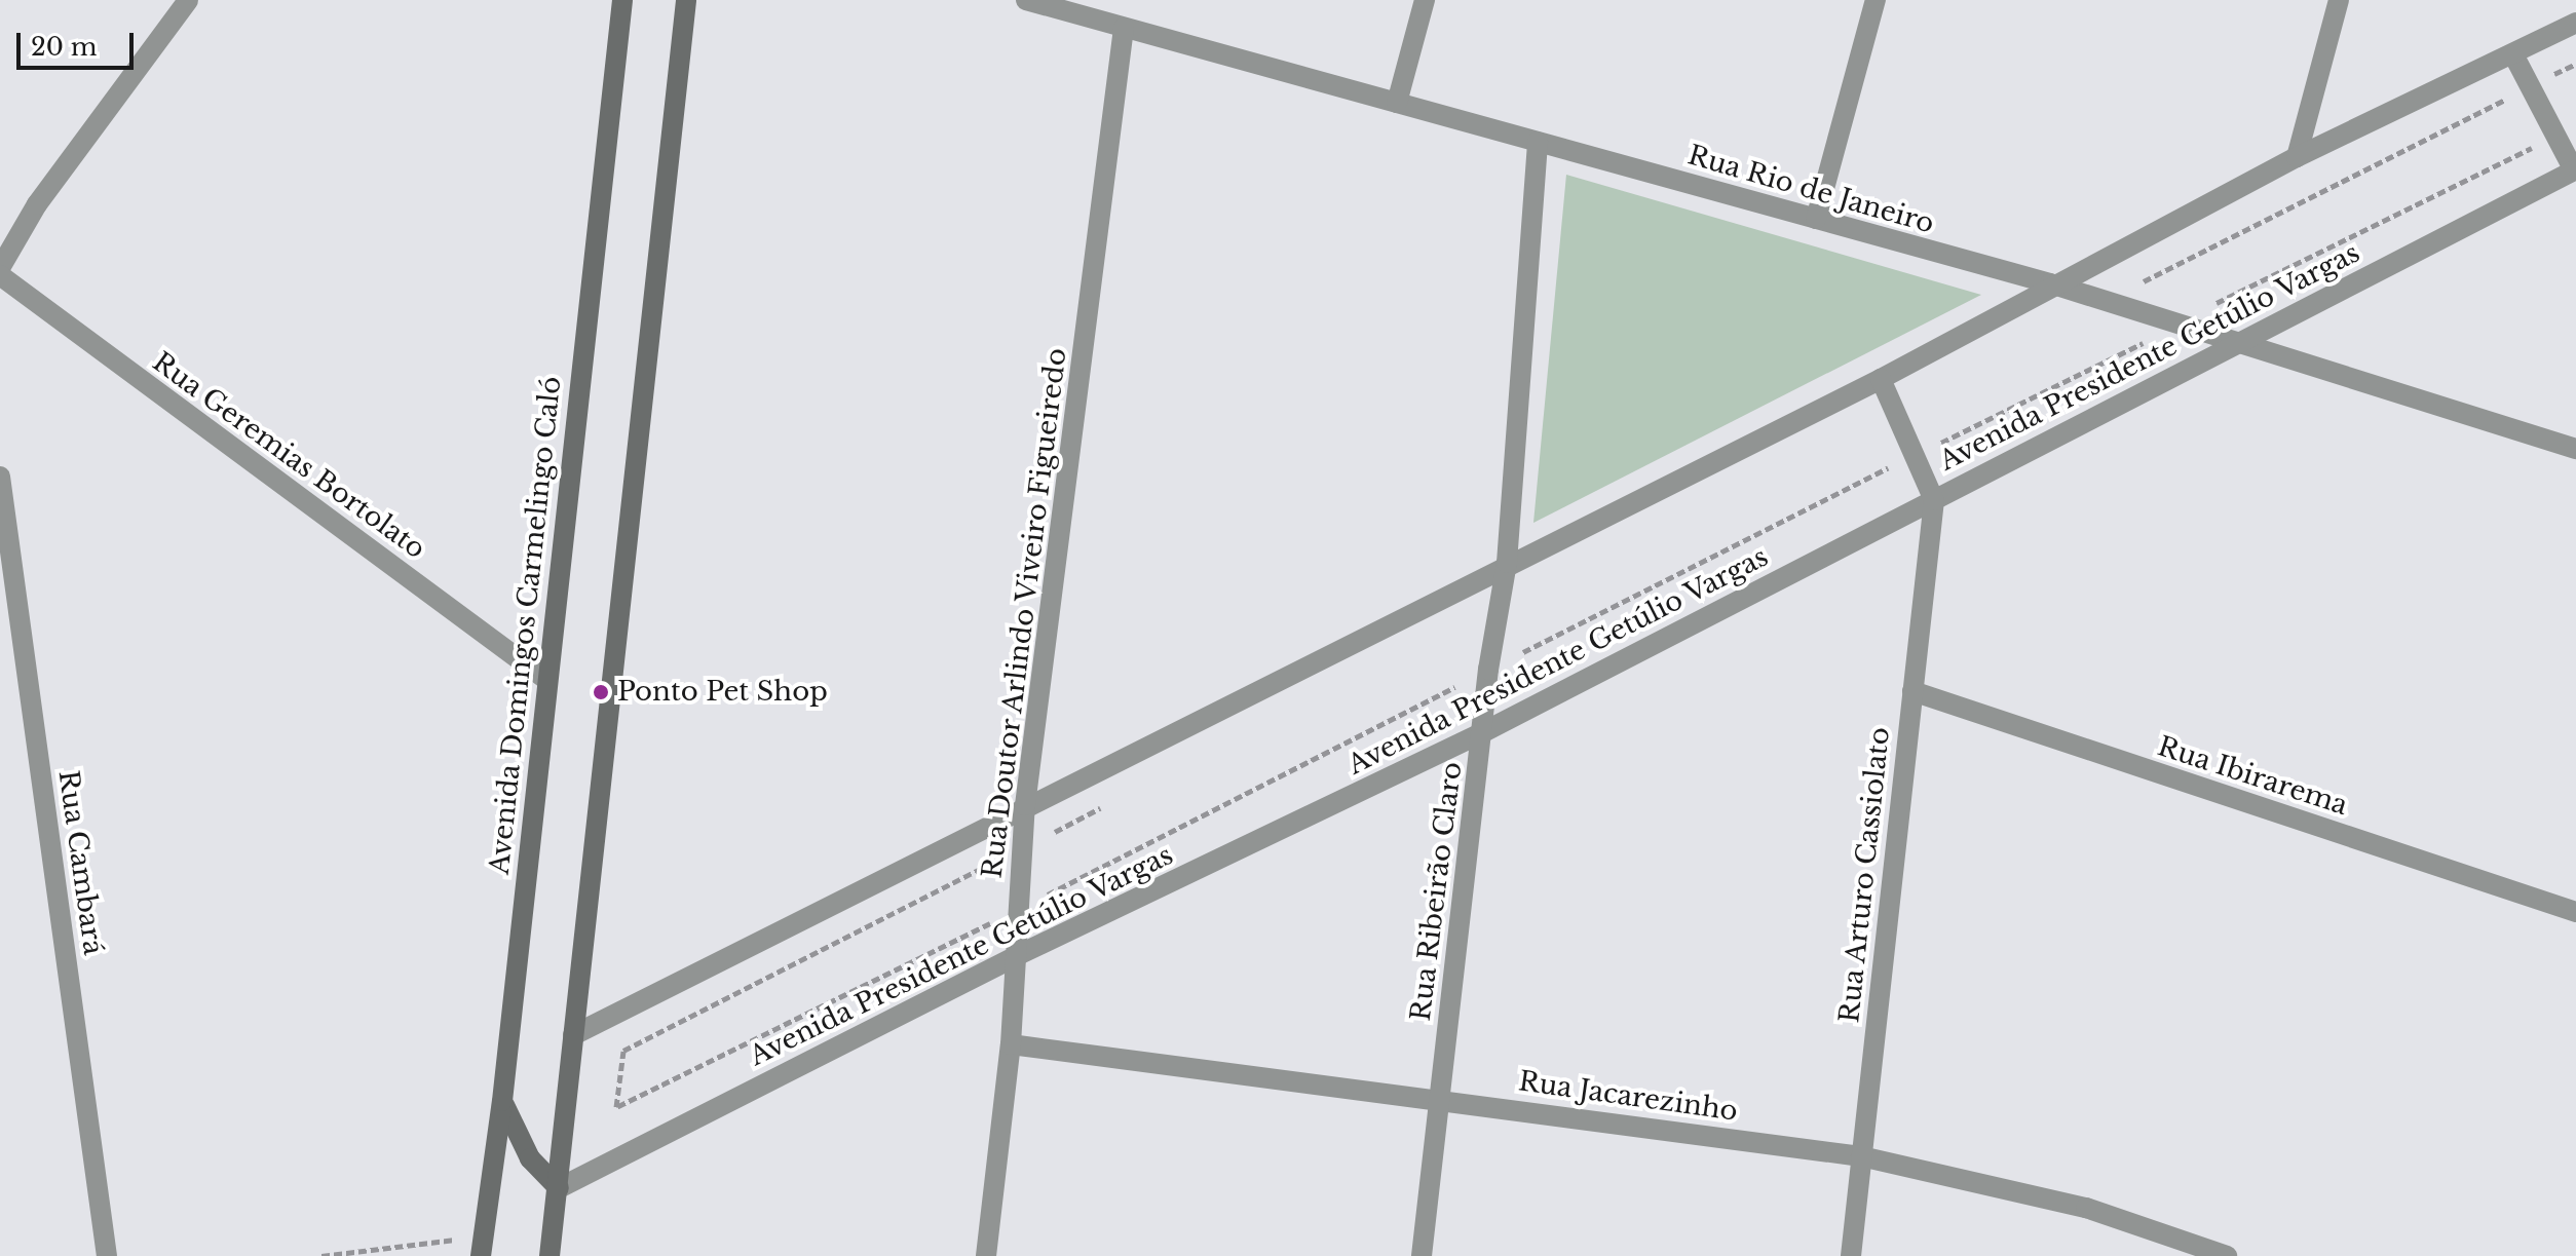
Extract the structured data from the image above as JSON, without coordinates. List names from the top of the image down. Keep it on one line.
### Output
{"streets":{"street":["Rua Rio de Janeiro","Avenida Presidente Getúlio Vargas","Rua Geremias Bortolato","Rua Doutor Arlindo Viveiro Figueiredo","Avenida Domingos Carmelingo Caló","Rua Ibirarema","Rua Cambará","Rua Arturo Cassiolato","Rua Ribeirão Claro","Rua Jacarezinho"]},"crossings":[["Rua Rio de Janeiro","Avenida Presidente Getúlio Vargas"],["Rua Rio de Janeiro","Rua Doutor Arlindo Viveiro Figueiredo"],["Rua Rio de Janeiro","Rua Ribeirão Claro"],["Avenida Presidente Getúlio Vargas","Rua Doutor Arlindo Viveiro Figueiredo"],["Avenida Presidente Getúlio Vargas","Rua Arturo Cassiolato"],["Avenida Presidente Getúlio Vargas","Rua Ribeirão Claro"],["Rua Geremias Bortolato","Avenida Domingos Carmelingo Caló"],["Rua Doutor Arlindo Viveiro Figueiredo","Rua Jacarezinho"],["Rua Ibirarema","Rua Arturo Cassiolato"],["Rua Arturo Cassiolato","Rua Jacarezinho"],["Rua Ribeirão Claro","Rua Jacarezinho"]],"places":["Ponto Pet Shop"],"scale_bar":"20 m"}
